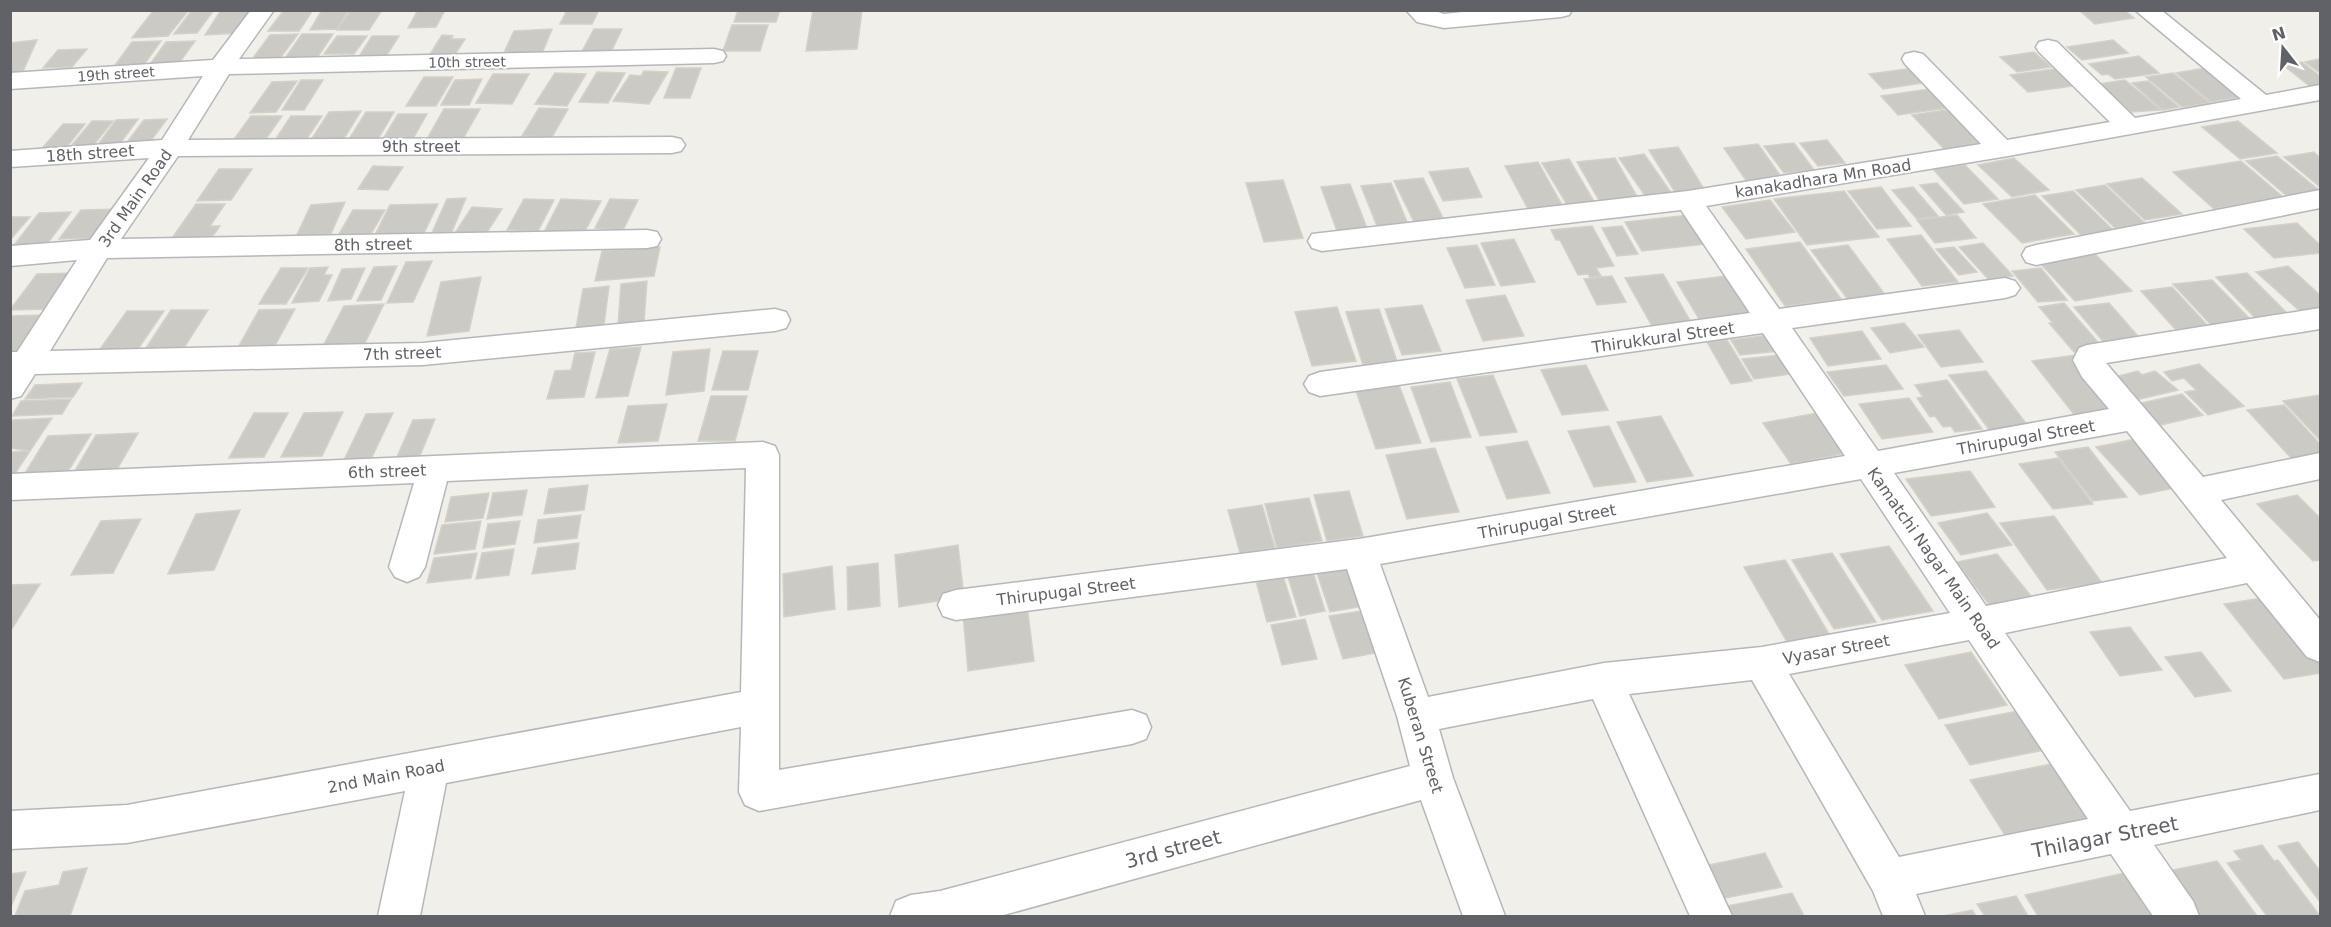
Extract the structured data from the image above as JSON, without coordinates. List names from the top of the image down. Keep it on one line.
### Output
{"streets":{"street":["10th street","19th street","9th street","18th street","kanakadhara Mn Road","3rd Main Road","8th street","Thirukkural Street","7th street","Thirupugal Street","6th street","Kamatchi Nagar Main Road","Vyasar Street","Kuberan Street","2nd Main Road","Thilagar Street","3rd street"]},"crossings":[["10th street","19th street"],["10th street","3rd Main Road"],["19th street","3rd Main Road"],["9th street","18th street"],["9th street","3rd Main Road"],["18th street","3rd Main Road"],["kanakadhara Mn Road","Kamatchi Nagar Main Road"],["3rd Main Road","8th street"],["3rd Main Road","7th street"],["Thirukkural Street","Kamatchi Nagar Main Road"],["Thirupugal Street","Kamatchi Nagar Main Road"],["Thirupugal Street","Kuberan Street"],["6th street","2nd Main Road"],["Kamatchi Nagar Main Road","Vyasar Street"],["Kamatchi Nagar Main Road","Thilagar Street"],["Vyasar Street","Kuberan Street"],["Kuberan Street","3rd street"]],"north":"top"}
